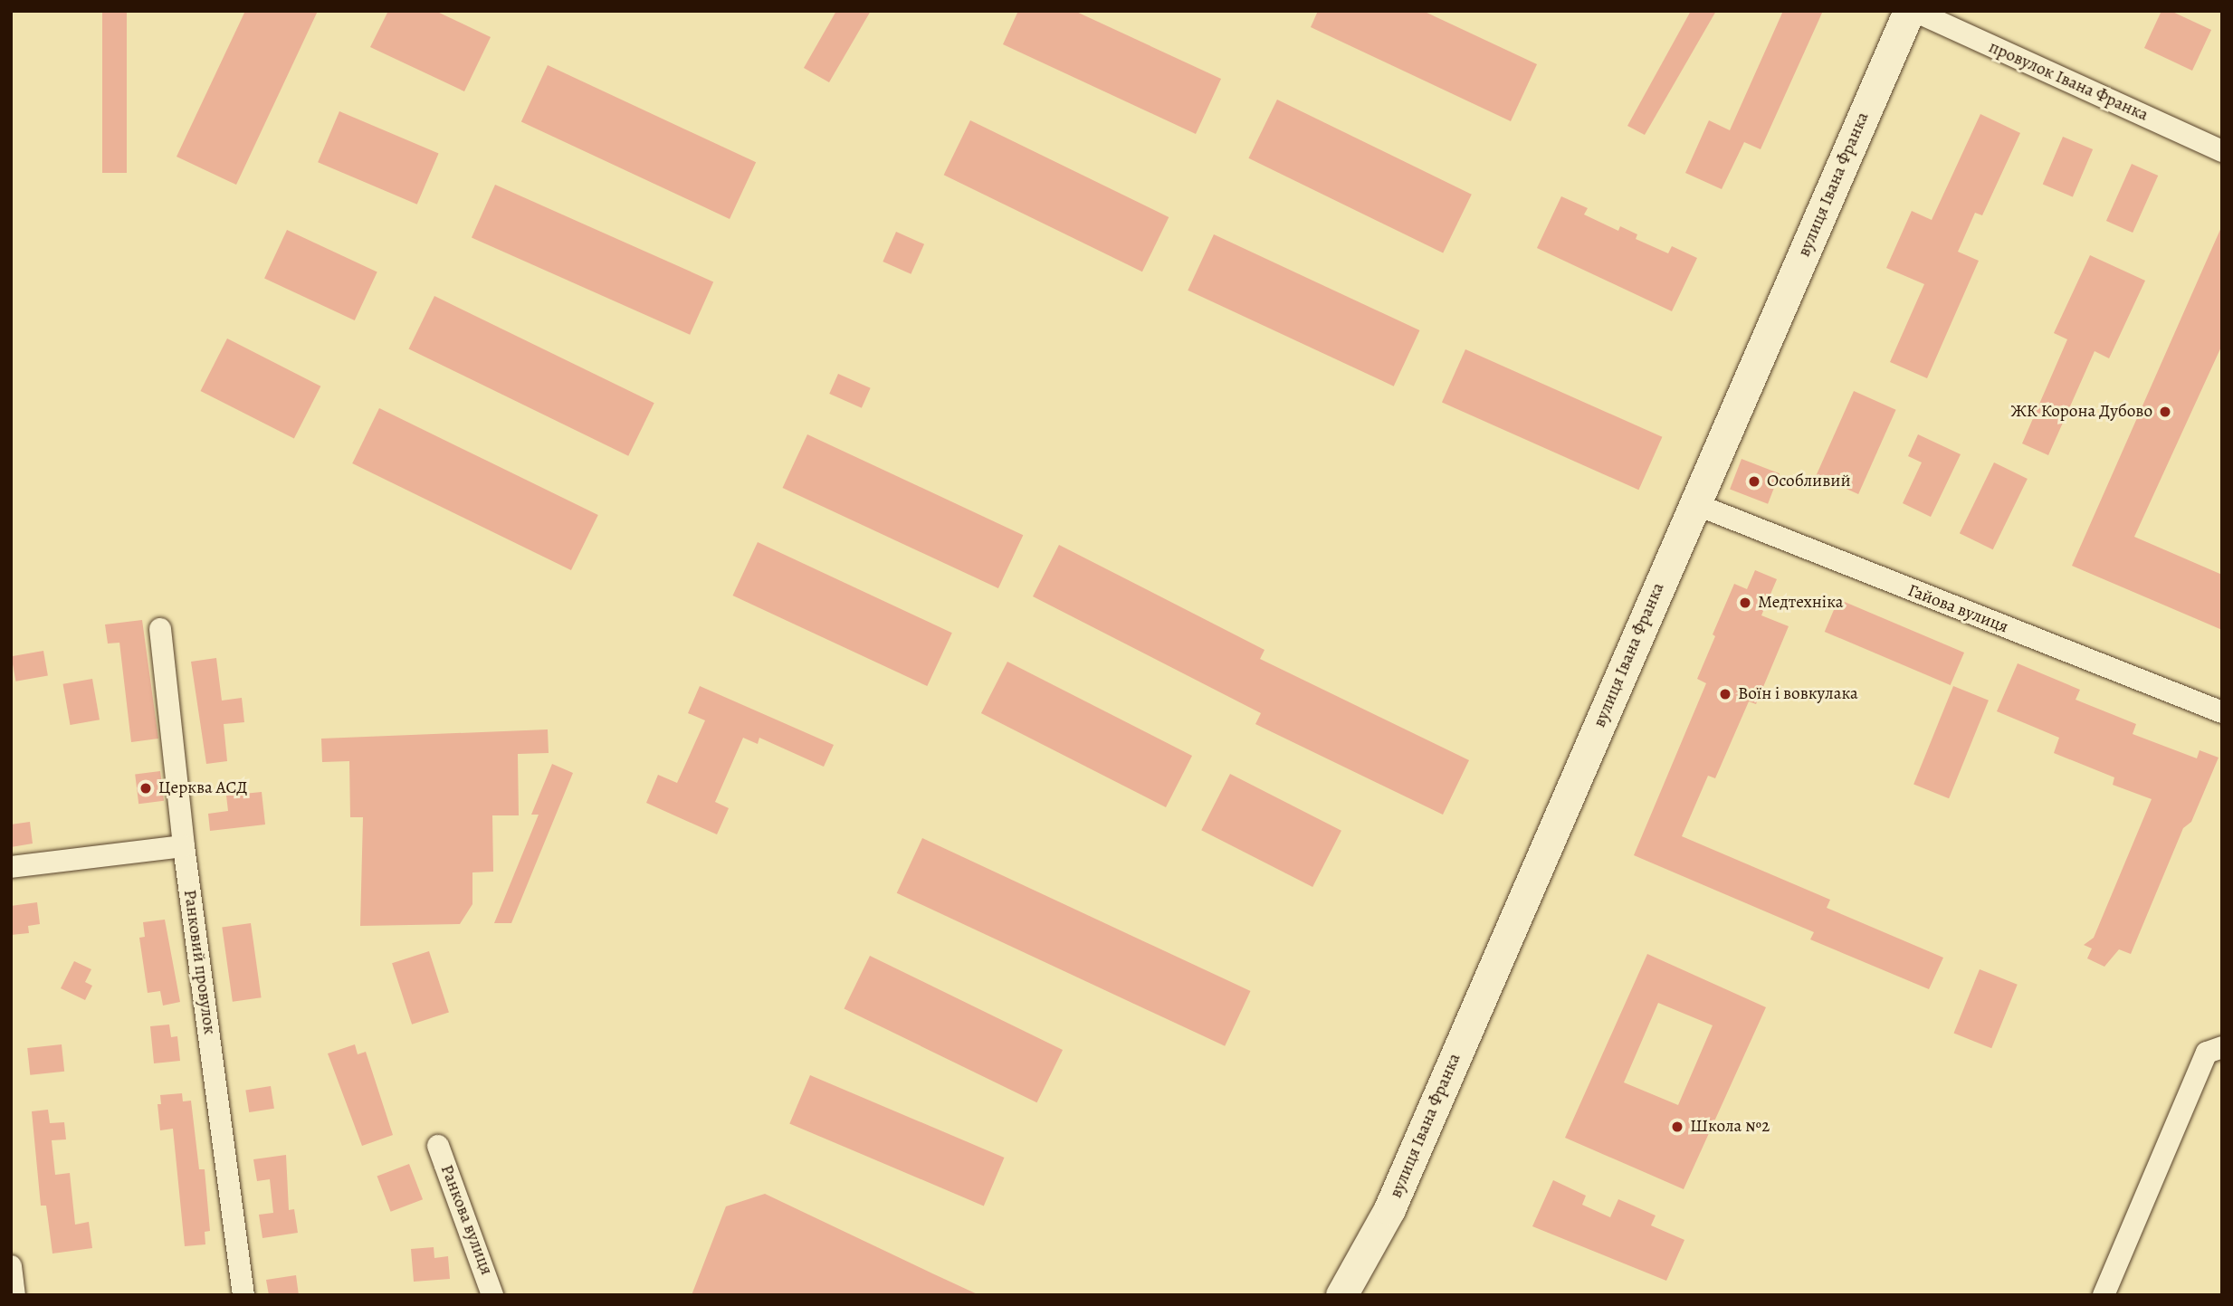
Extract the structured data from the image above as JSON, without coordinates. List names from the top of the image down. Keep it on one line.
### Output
{"streets":{"main road":["вулиця Івана Франка"],"street":["провулок Івана Франка","Гайова вулиця","Ранковий провулок","Ранкова вулиця"]},"crossings":[["вулиця Івана Франка","Гайова вулиця"]],"places":["ЖК Корона Дубово","Особливий","Медтехніка","Воїн і вовкулака","Церква АСД","Школа №2"]}
